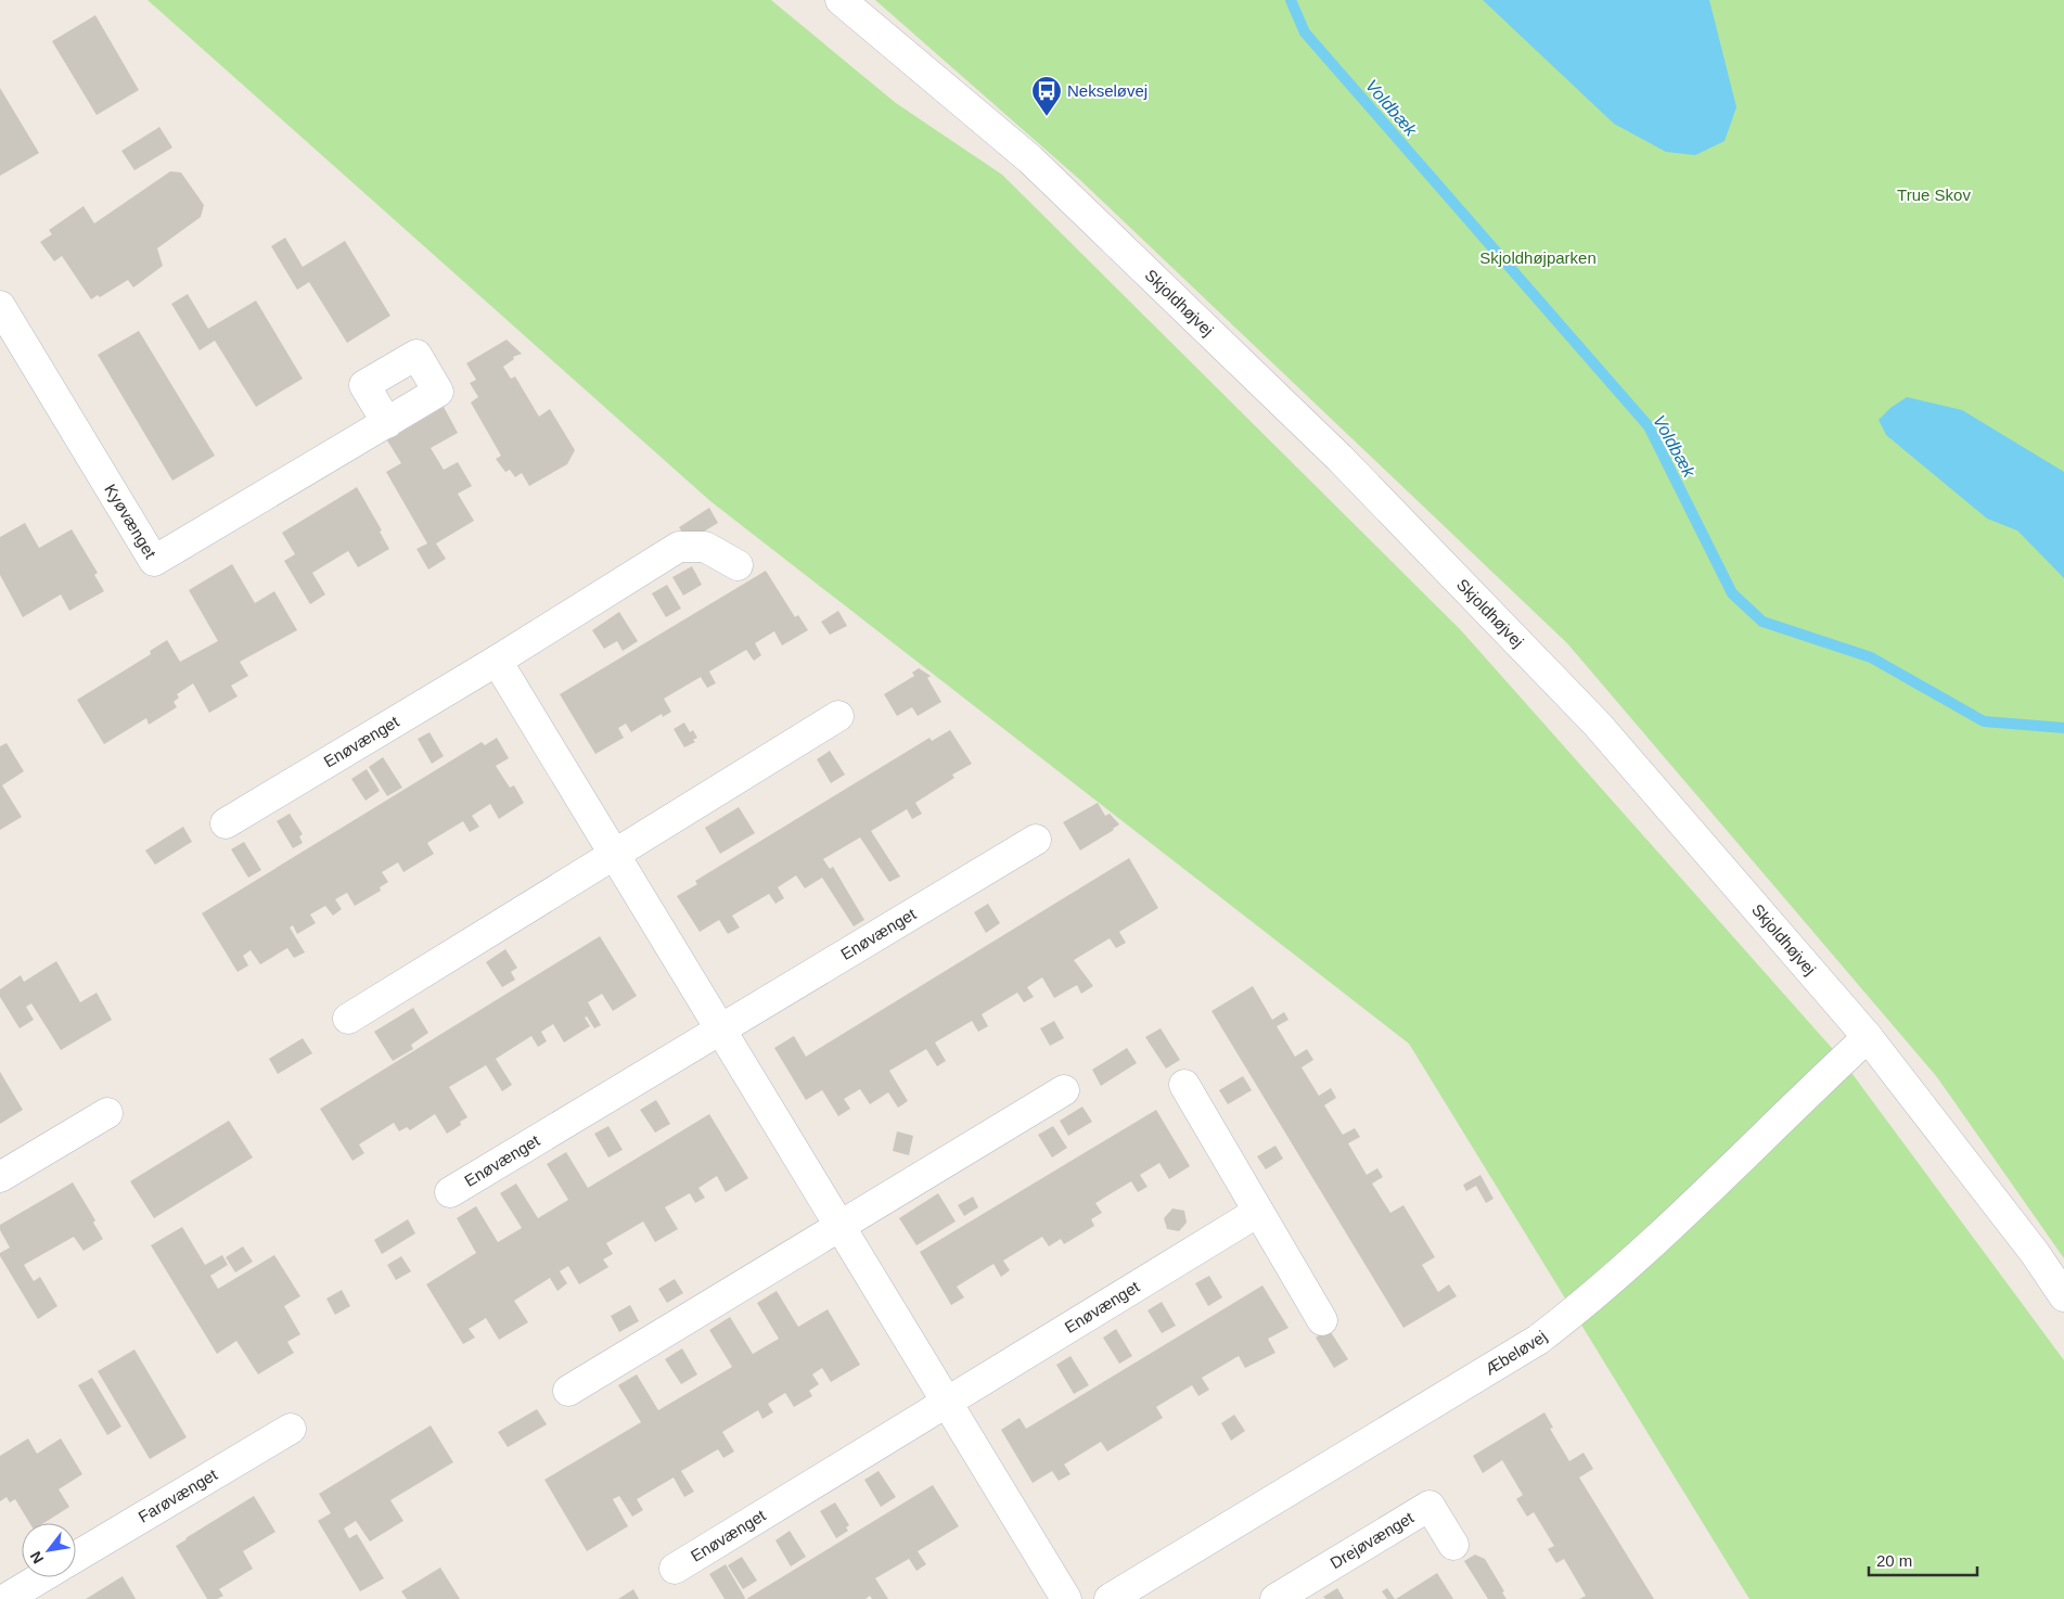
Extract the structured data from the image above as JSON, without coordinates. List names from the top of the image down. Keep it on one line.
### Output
{"streets":{"street":["Skjoldhøjvej","Kyøvænget","Enøvænget","Æbeløvej","Farøvænget","Drejøvænget"]},"crossings":[["Skjoldhøjvej","Æbeløvej"]],"water":["Voldbæk"],"parks":["True Skov","Skjoldhøjparken"],"places":{"bus stop":["Nekseløvej"]},"scale_bar":"20 m","north":"bottom left"}
